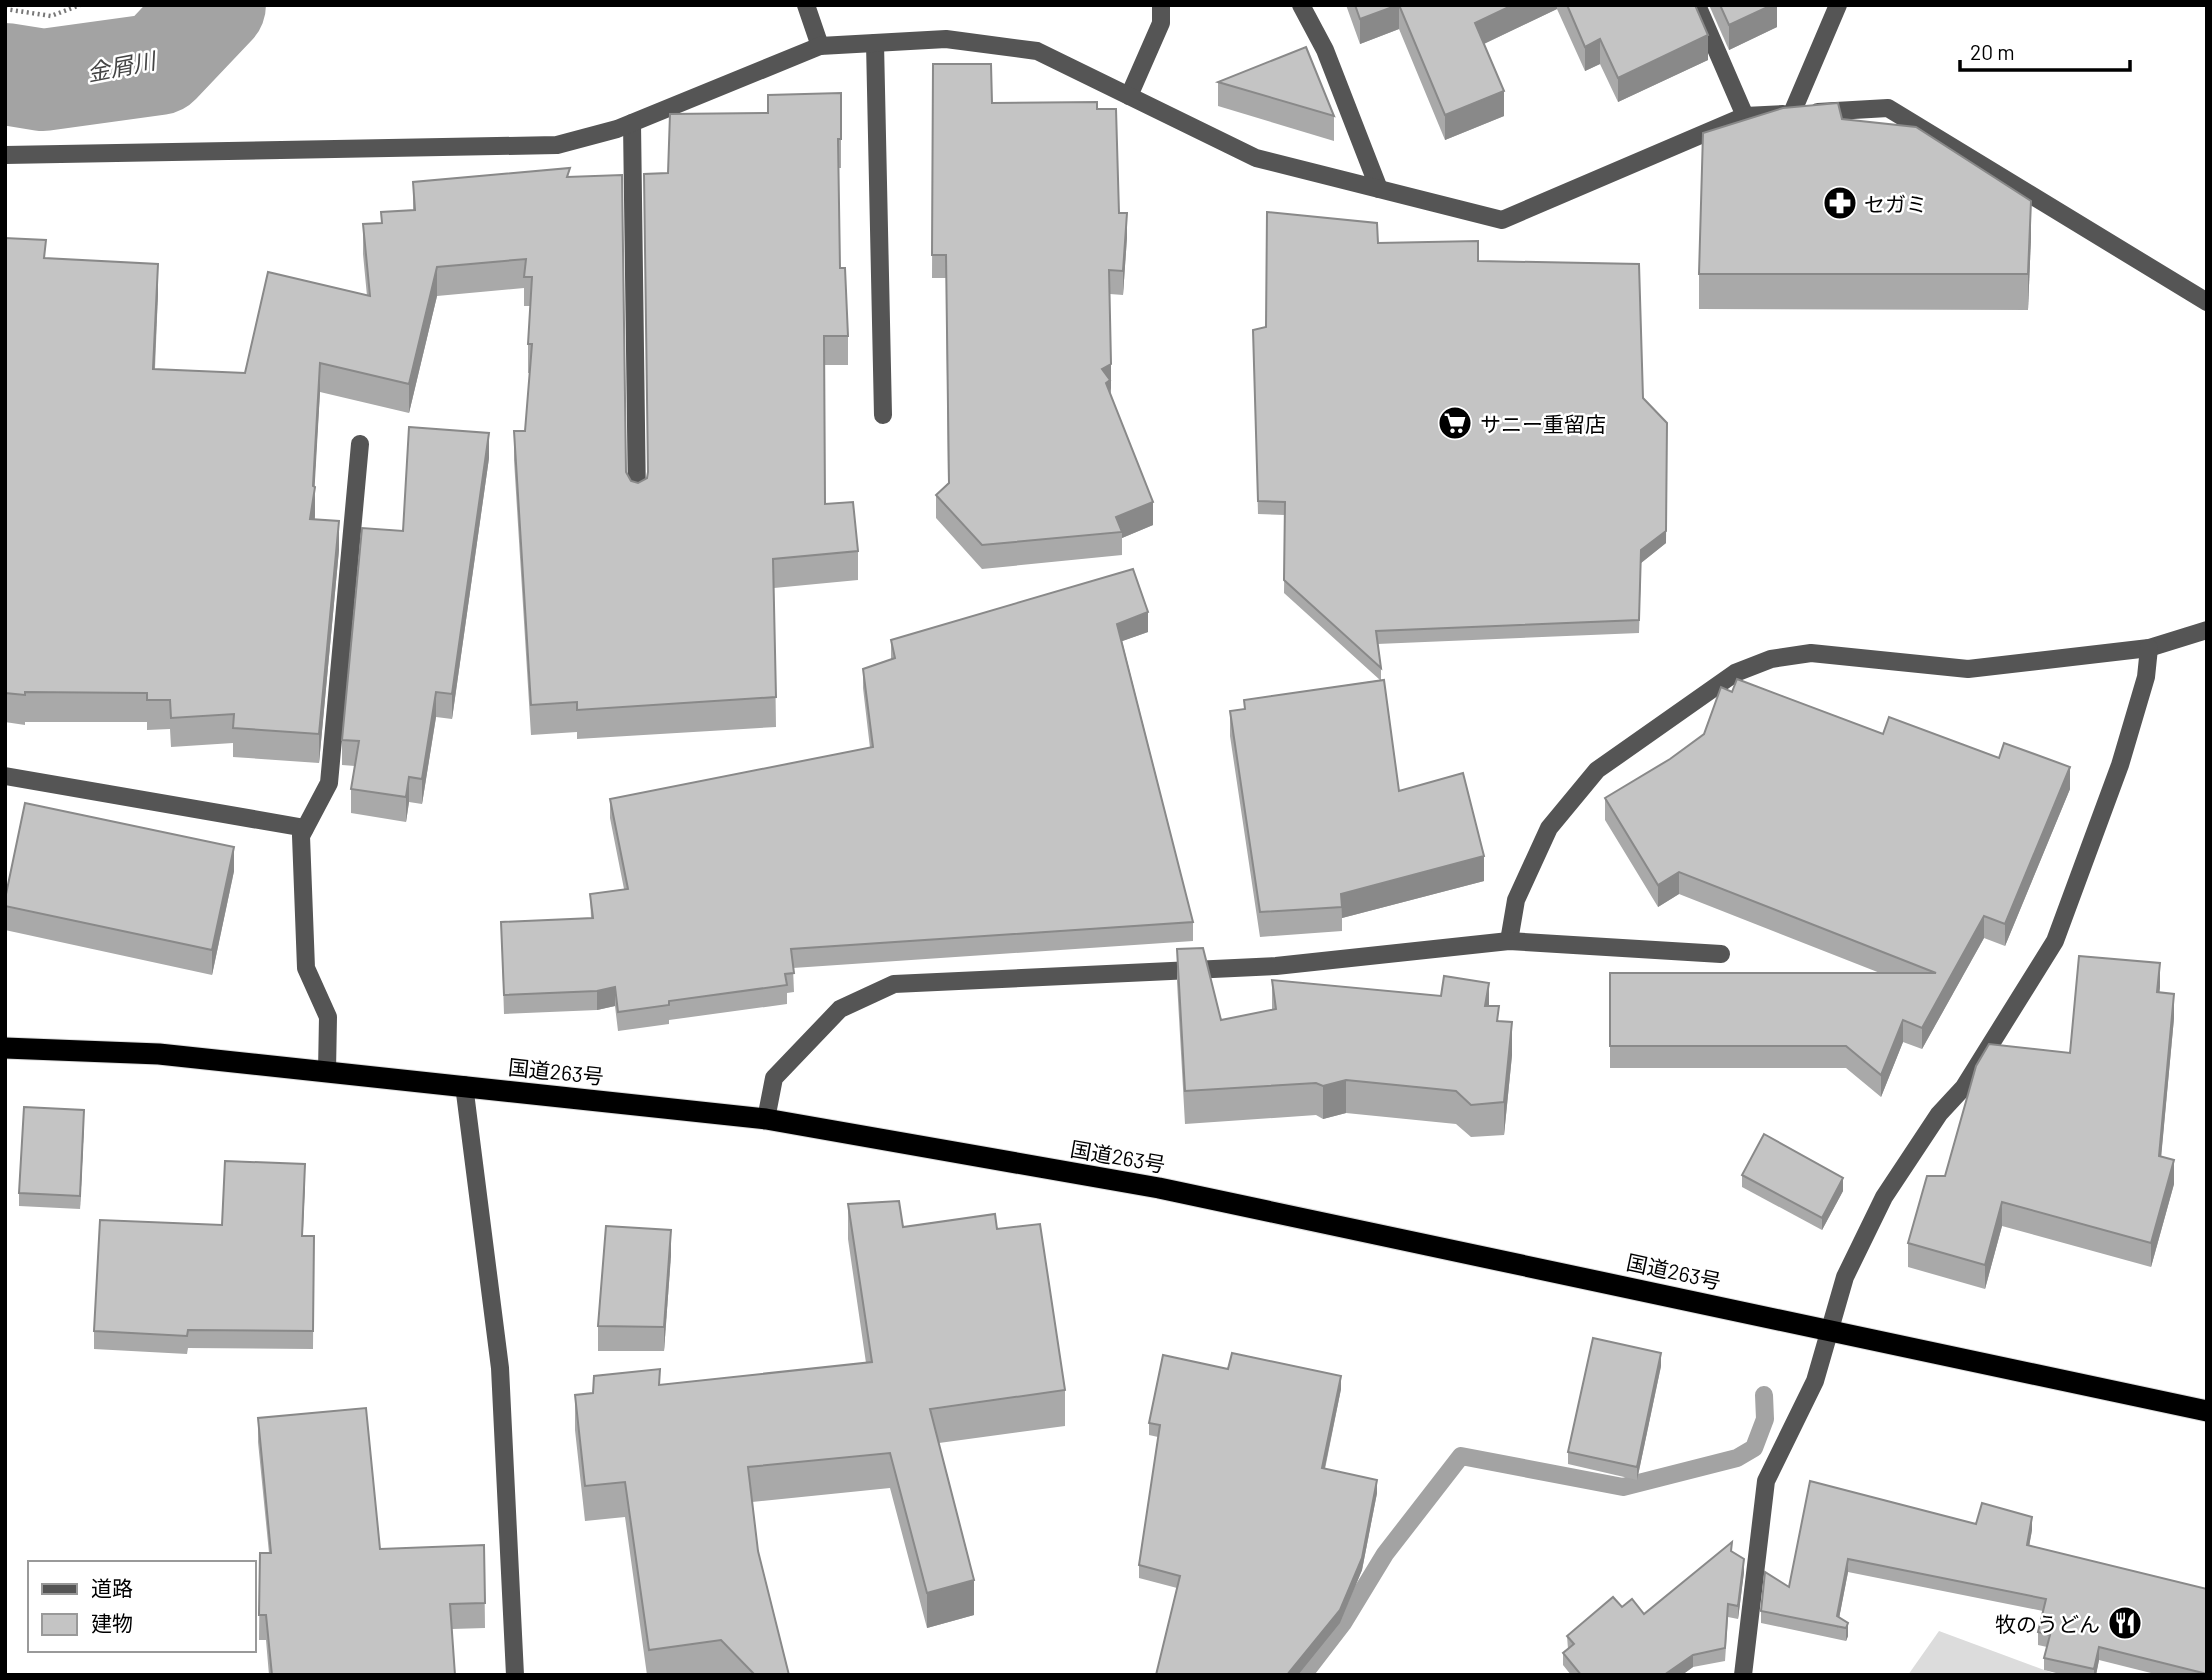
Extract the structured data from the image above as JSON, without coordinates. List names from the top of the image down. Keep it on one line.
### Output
{"streets":{"highway":["国道263号"]},"water":["金屑川"],"places":{"pharmacy":["セガミ"],"supermarket":["サニー重留店"],"restaurant":["牧のうどん"]},"legend":["道路","建物"],"scale_bar":"20 m"}
